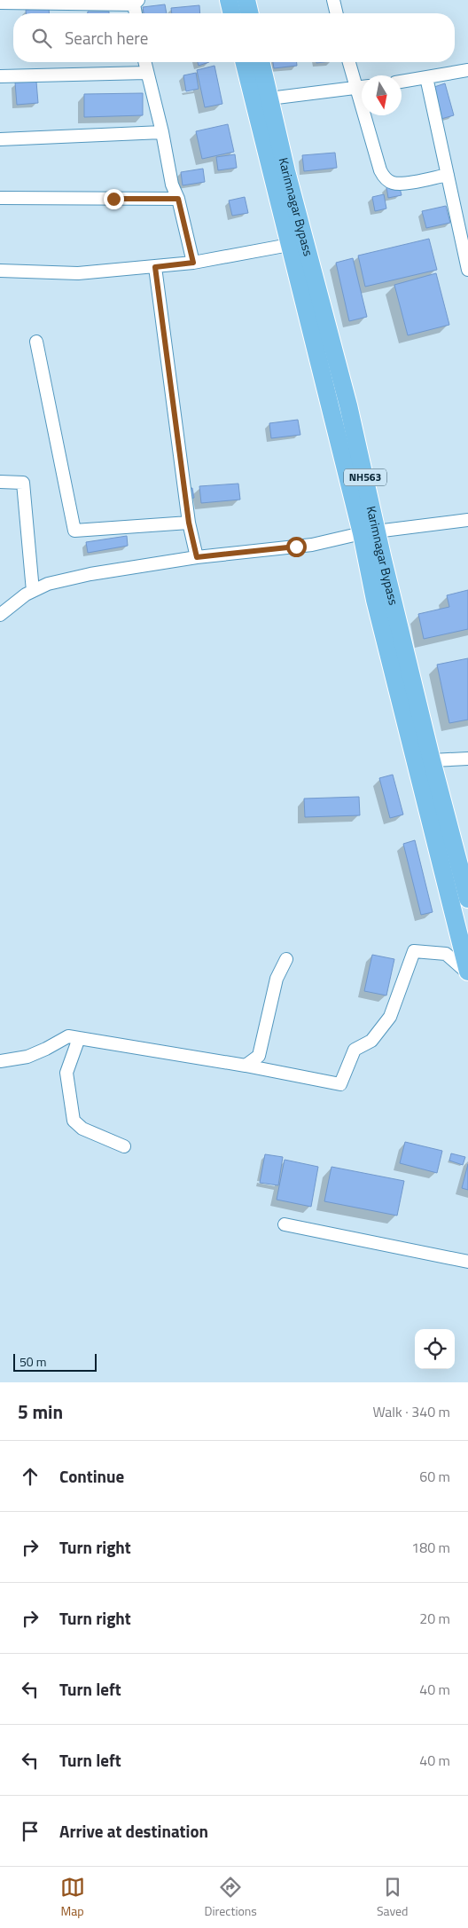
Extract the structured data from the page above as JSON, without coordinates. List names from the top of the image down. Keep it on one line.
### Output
{"streets":{"highway":["Karimnagar Bypass","NH563"]},"scale_bar":"50 m","north":"bottom","page":{"search":"Search here","scale":"50 m","heading":["5 min","Walk · 340 m"],"list":[["Continue","60 m"],["Turn right","180 m"],["Turn right","20 m"],["Turn left","40 m"],["Turn left","40 m"],"Arrive at destination"],"nav":["Map","Directions","Saved"]}}
